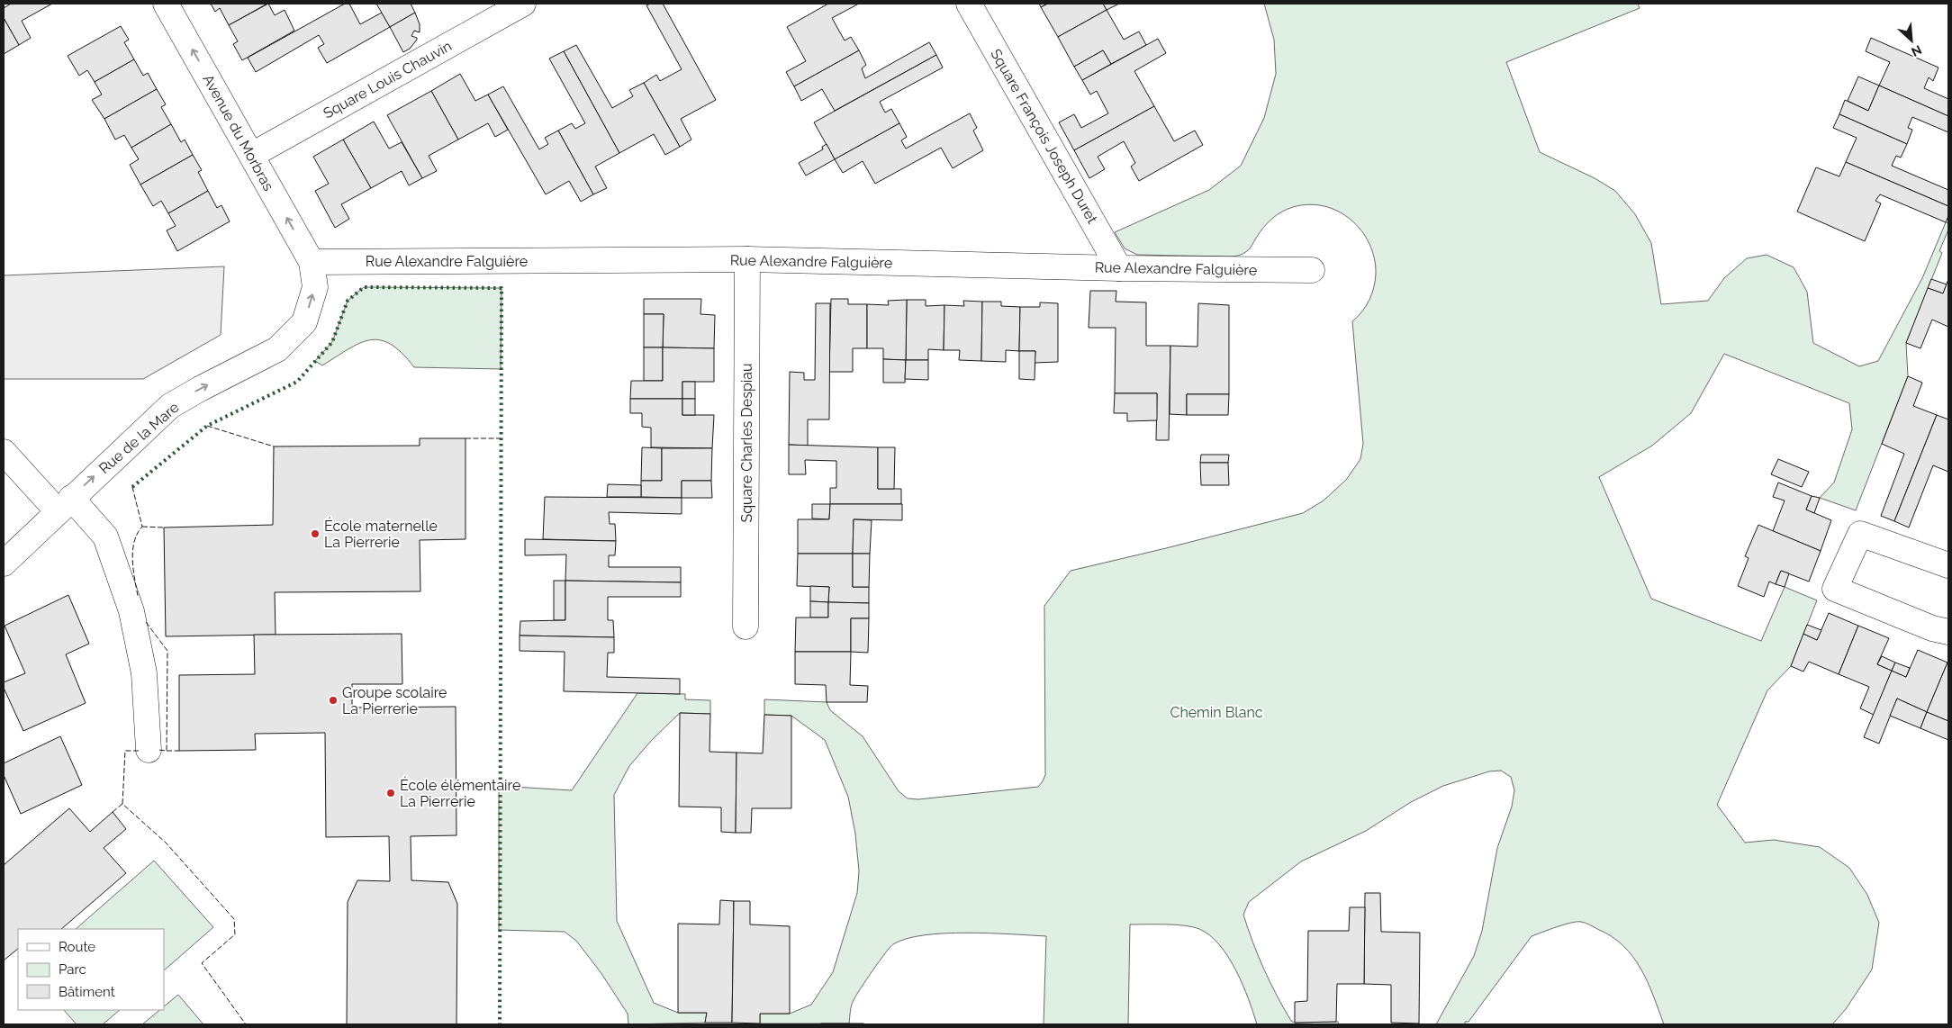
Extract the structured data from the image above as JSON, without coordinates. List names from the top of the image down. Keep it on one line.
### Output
{"streets":{"street":["Square Louis Chauvin","Avenue du Morbras","Square François Joseph Duret","Rue Alexandre Falguière","Rue de la Mare","Square Charles Despiau"]},"crossings":[["Square Louis Chauvin","Avenue du Morbras"],["Avenue du Morbras","Rue Alexandre Falguière"],["Avenue du Morbras","Rue de la Mare"],["Square François Joseph Duret","Rue Alexandre Falguière"],["Rue Alexandre Falguière","Rue de la Mare"],["Rue Alexandre Falguière","Square Charles Despiau"]],"one_way":["Avenue du Morbras","Rue de la Mare"],"parks":["Chemin Blanc"],"places":["École maternelle La Pierrerie","Groupe scolaire La Pierrerie","École élémentaire La Pierrerie"],"legend":["Route","Parc","Bâtiment"],"north":"bottom right"}
